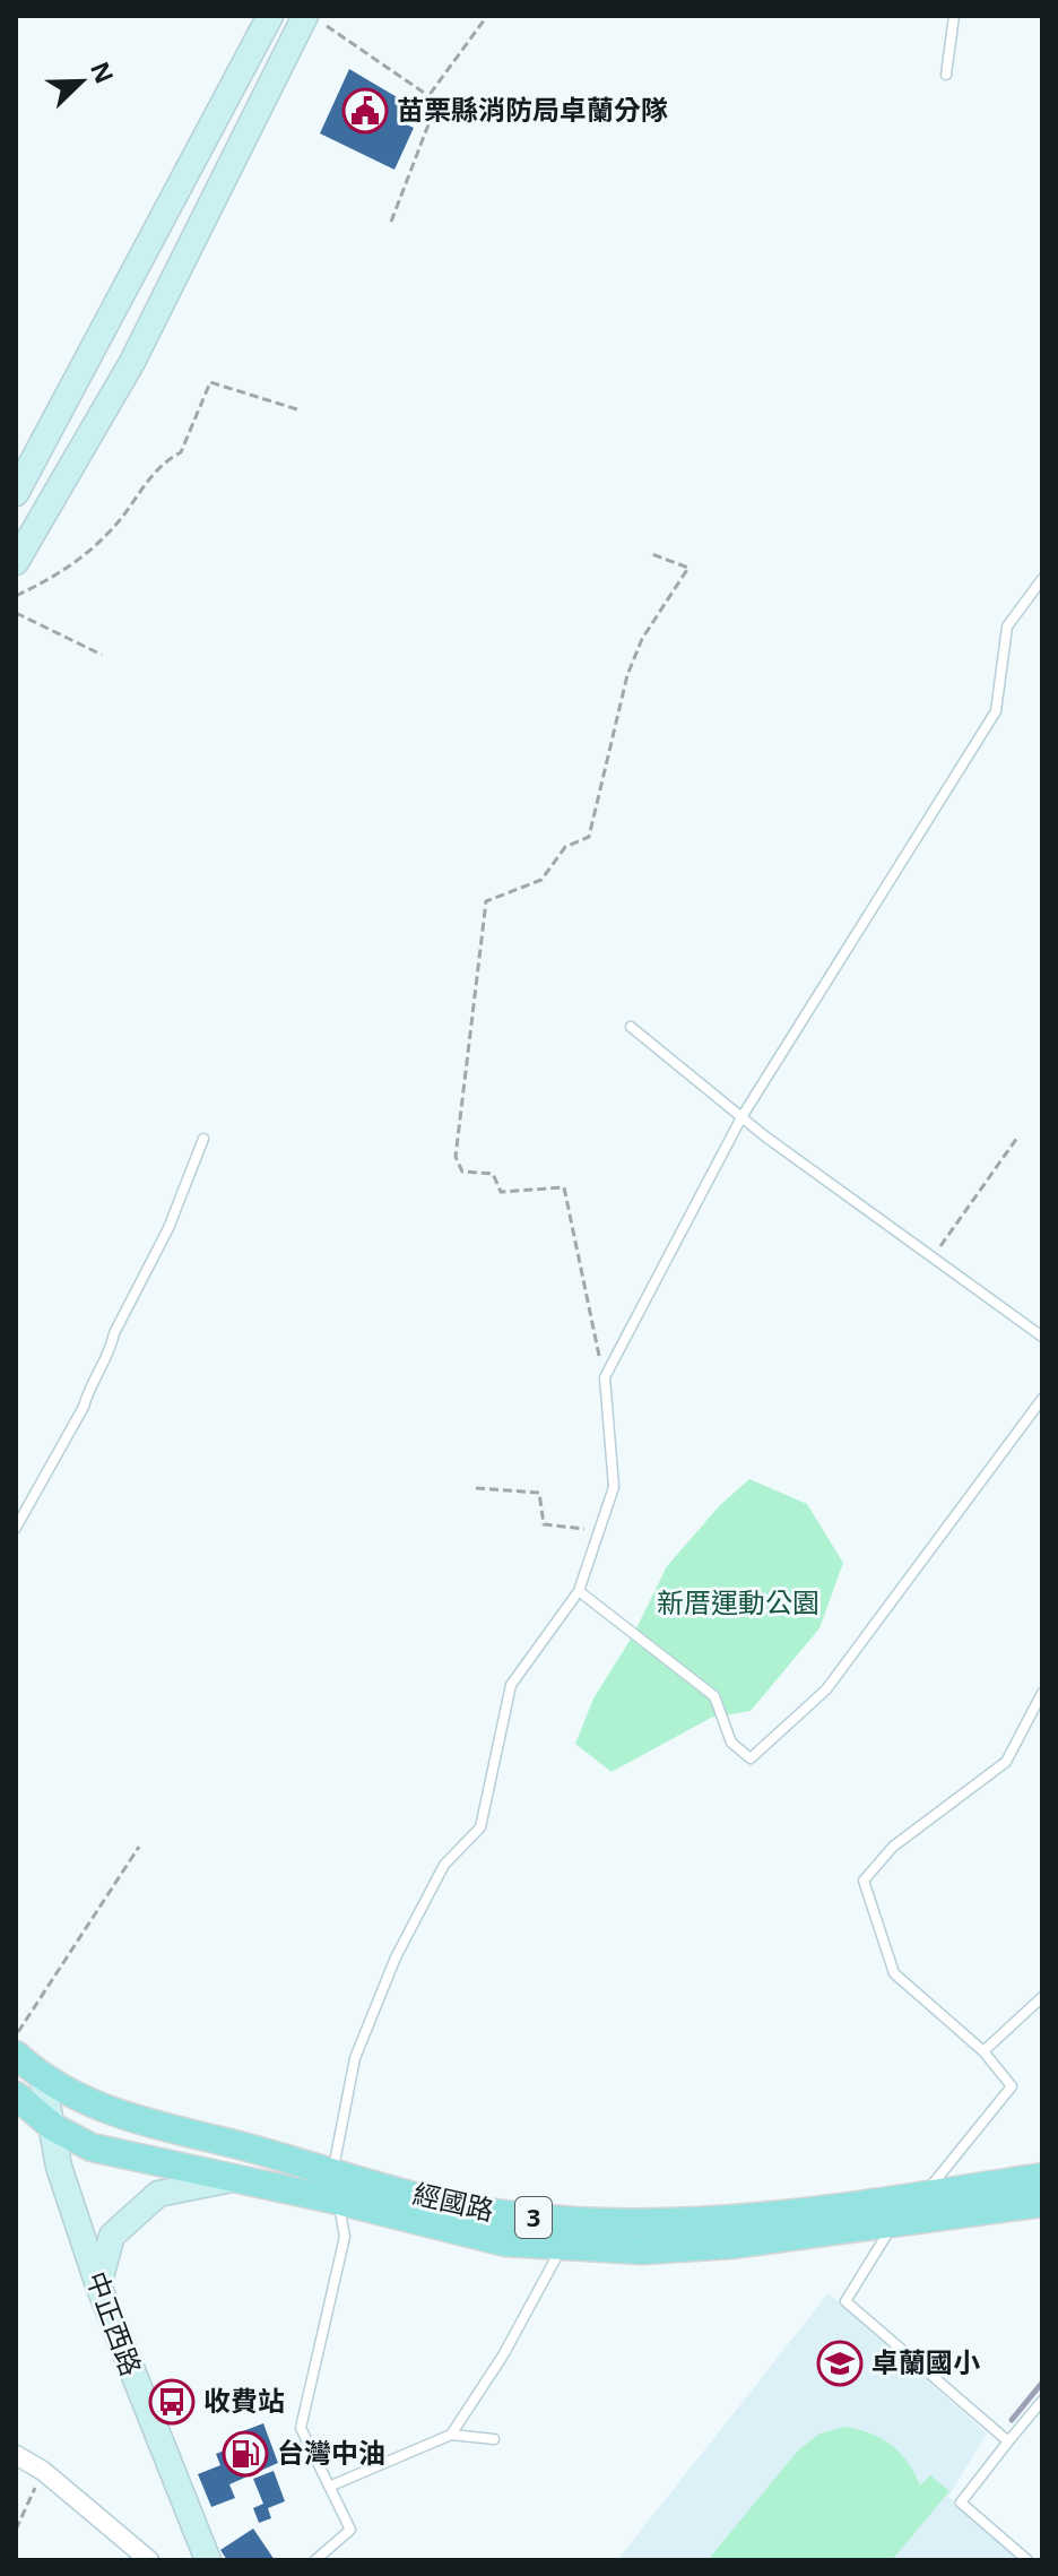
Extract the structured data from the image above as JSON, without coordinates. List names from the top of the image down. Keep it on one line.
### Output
{"streets":{"main road":["經國路","3","中正西路"]},"crossings":[["經國路","3"],["經國路","中正西路"],["3","中正西路"]],"parks":["新厝運動公園"],"places":{"public building":["苗栗縣消防局卓蘭分隊"],"school or university":["卓蘭國小"],"bus stop":["收費站"],"fuel station":["台灣中油"]},"north":"top right"}
